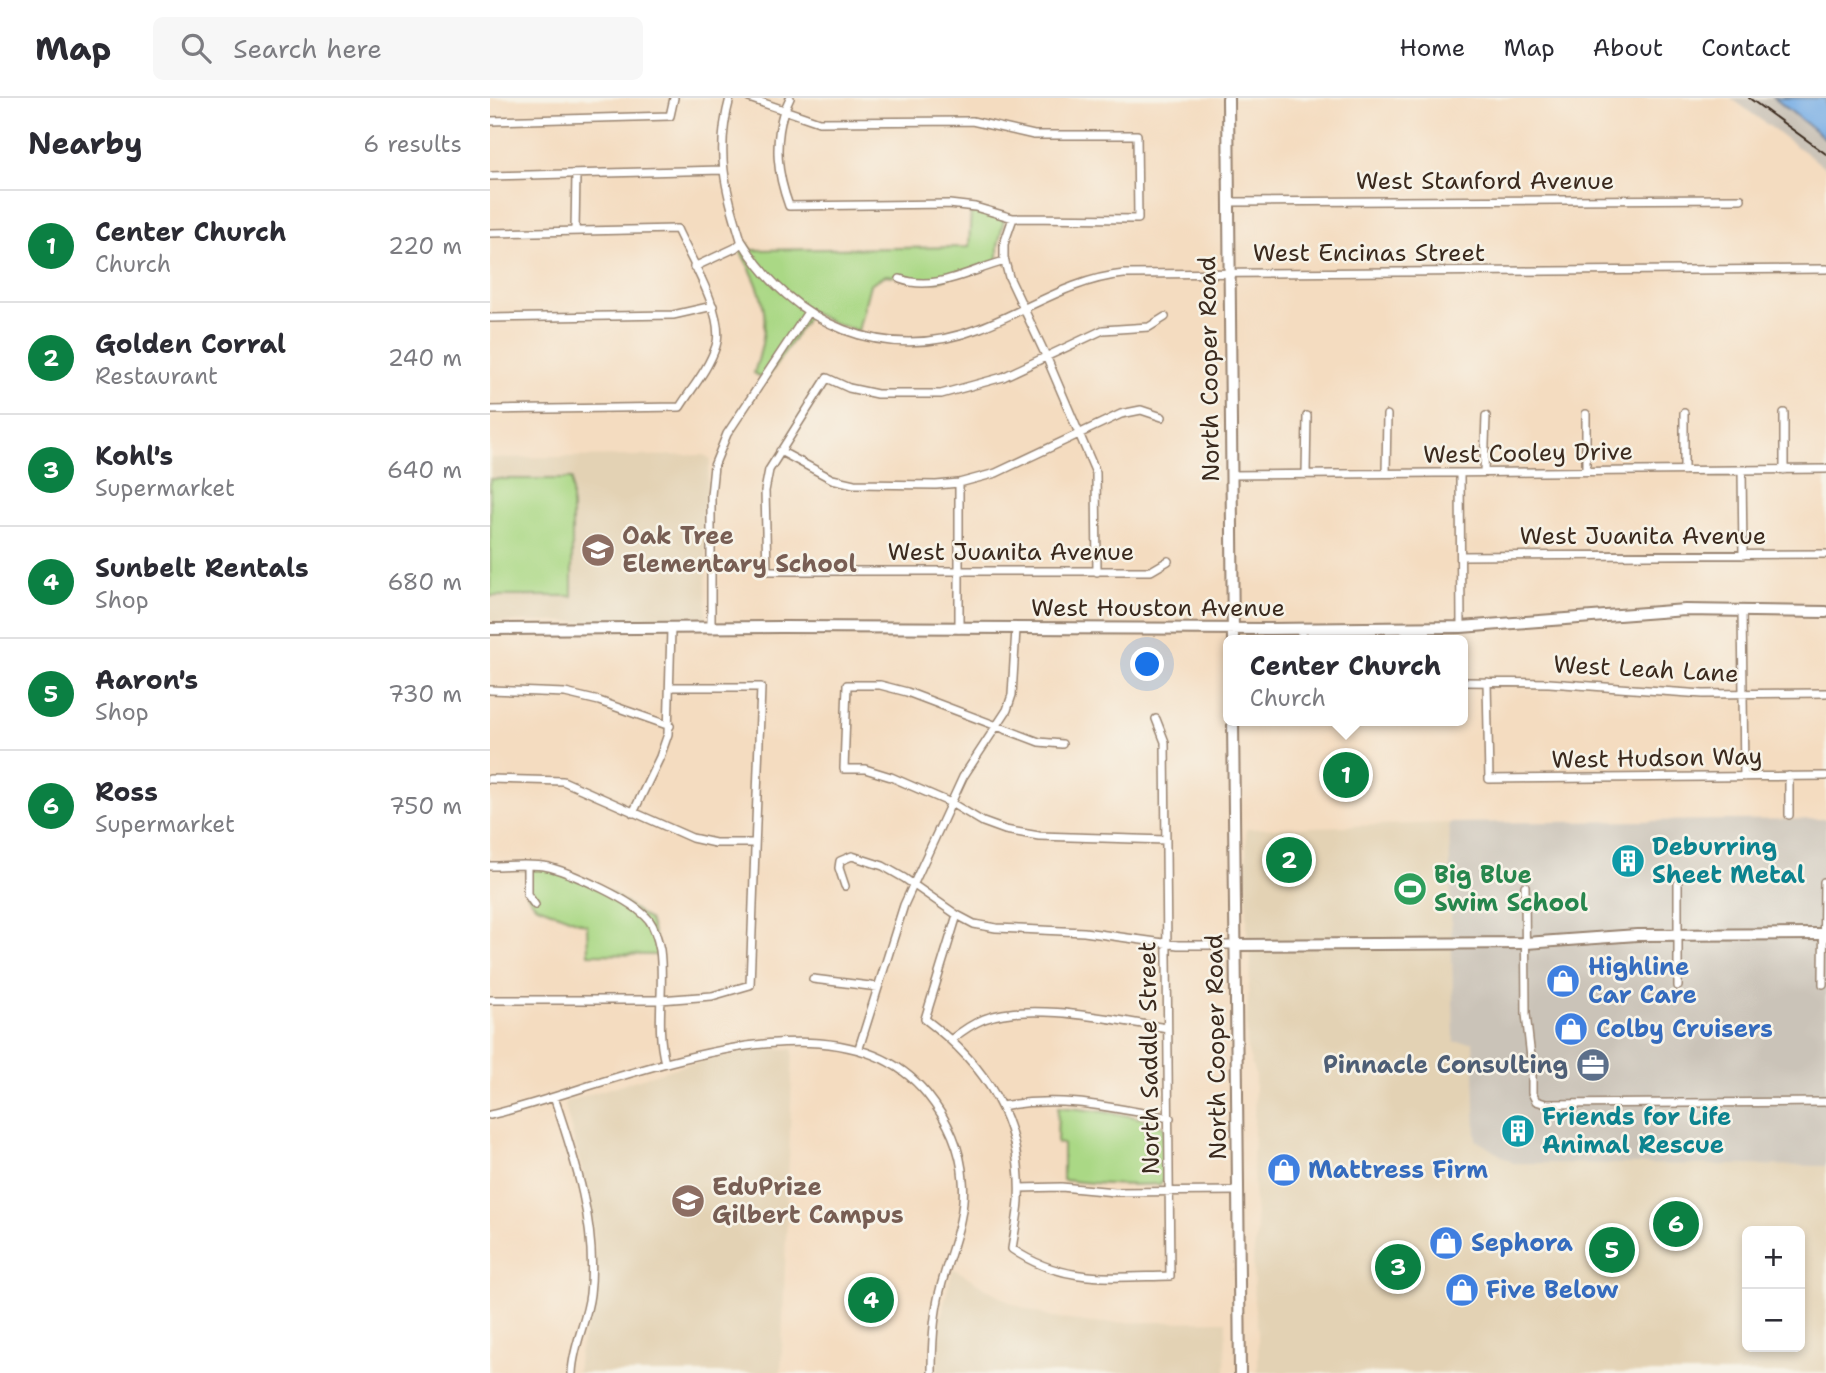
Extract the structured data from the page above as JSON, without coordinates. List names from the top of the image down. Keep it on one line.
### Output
{"streets":{"street":["West Stanford Avenue","West Encinas Street","North Cooper Road","West Cooley Drive","West Juanita Avenue","West Houston Avenue","West Leah Lane","West Hudson Way","North Saddle Street"]},"crossings":[["West Stanford Avenue","North Cooper Road"],["West Encinas Street","North Cooper Road"],["North Cooper Road","West Cooley Drive"],["North Cooper Road","West Houston Avenue"],["West Leah Lane","West Hudson Way"]],"places":{"school or university":["Oak Tree Elementary School","EduPrize Gilbert Campus"],"building":["Deburring Sheet Metal","Friends for Life Animal Rescue"],"sports":["Big Blue Swim School"],"shop":["Highline Car Care","Colby Cruisers","Mattress Firm","Sephora","Five Below"],"office":["Pinnacle Consulting"]},"page":{"header":"Map","search":"Search here","nav":["Home","Map","About","Contact"],"heading":["Nearby","6 results"],"list":[{"mark":"1","name":"Center Church","note":"Church","value":"220 m"},{"mark":"2","name":"Golden Corral","note":"Restaurant","value":"240 m"},{"mark":"3","name":"Kohl's","note":"Supermarket","value":"640 m"},{"mark":"4","name":"Sunbelt Rentals","note":"Shop","value":"680 m"},{"mark":"5","name":"Aaron's","note":"Shop","value":"730 m"},{"mark":"6","name":"Ross","note":"Supermarket","value":"750 m"}],"popup":["Center Church","Church"],"pins":["1","2","6","5","3","4"],"map_buttons":["+","−"]}}
